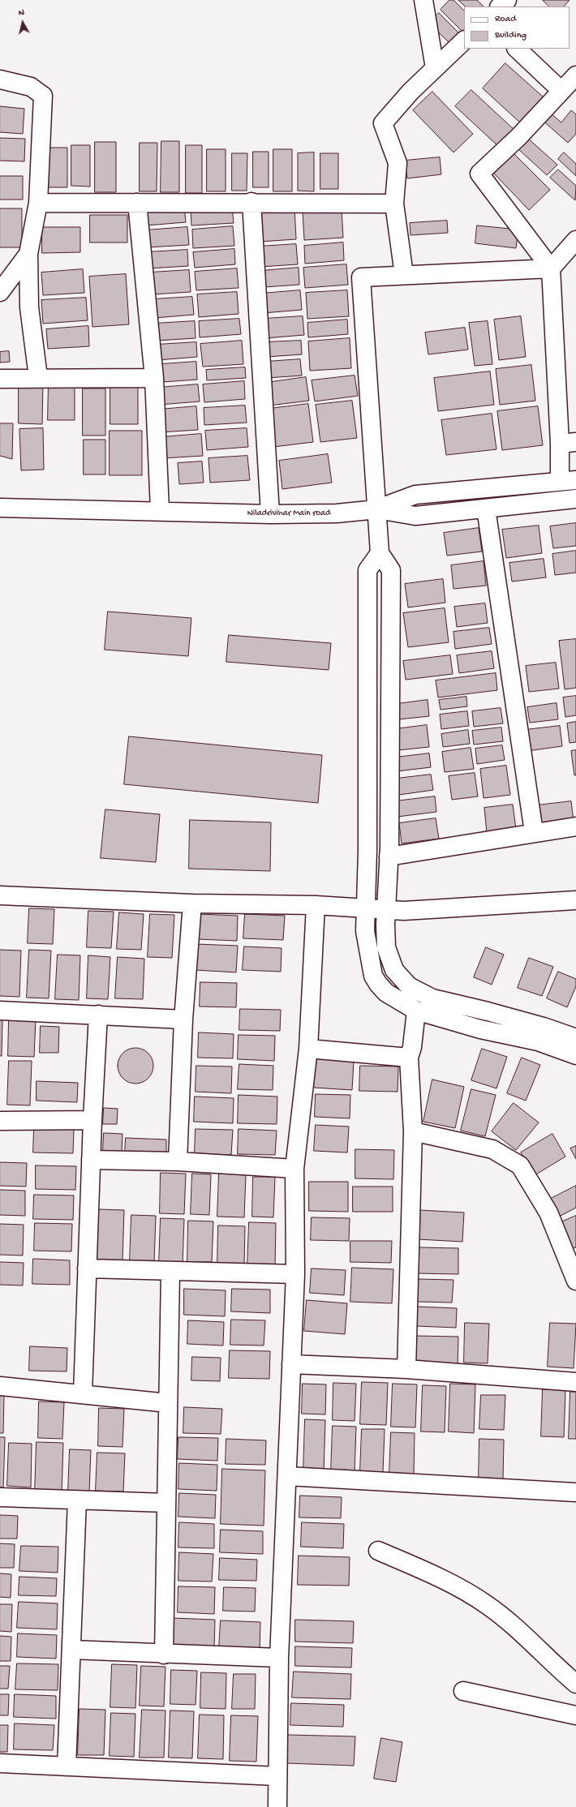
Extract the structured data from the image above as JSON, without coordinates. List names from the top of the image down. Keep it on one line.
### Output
{"streets":{"street":["Niladrivihar Main road"]},"legend":["Road","Building"],"north":"top"}
